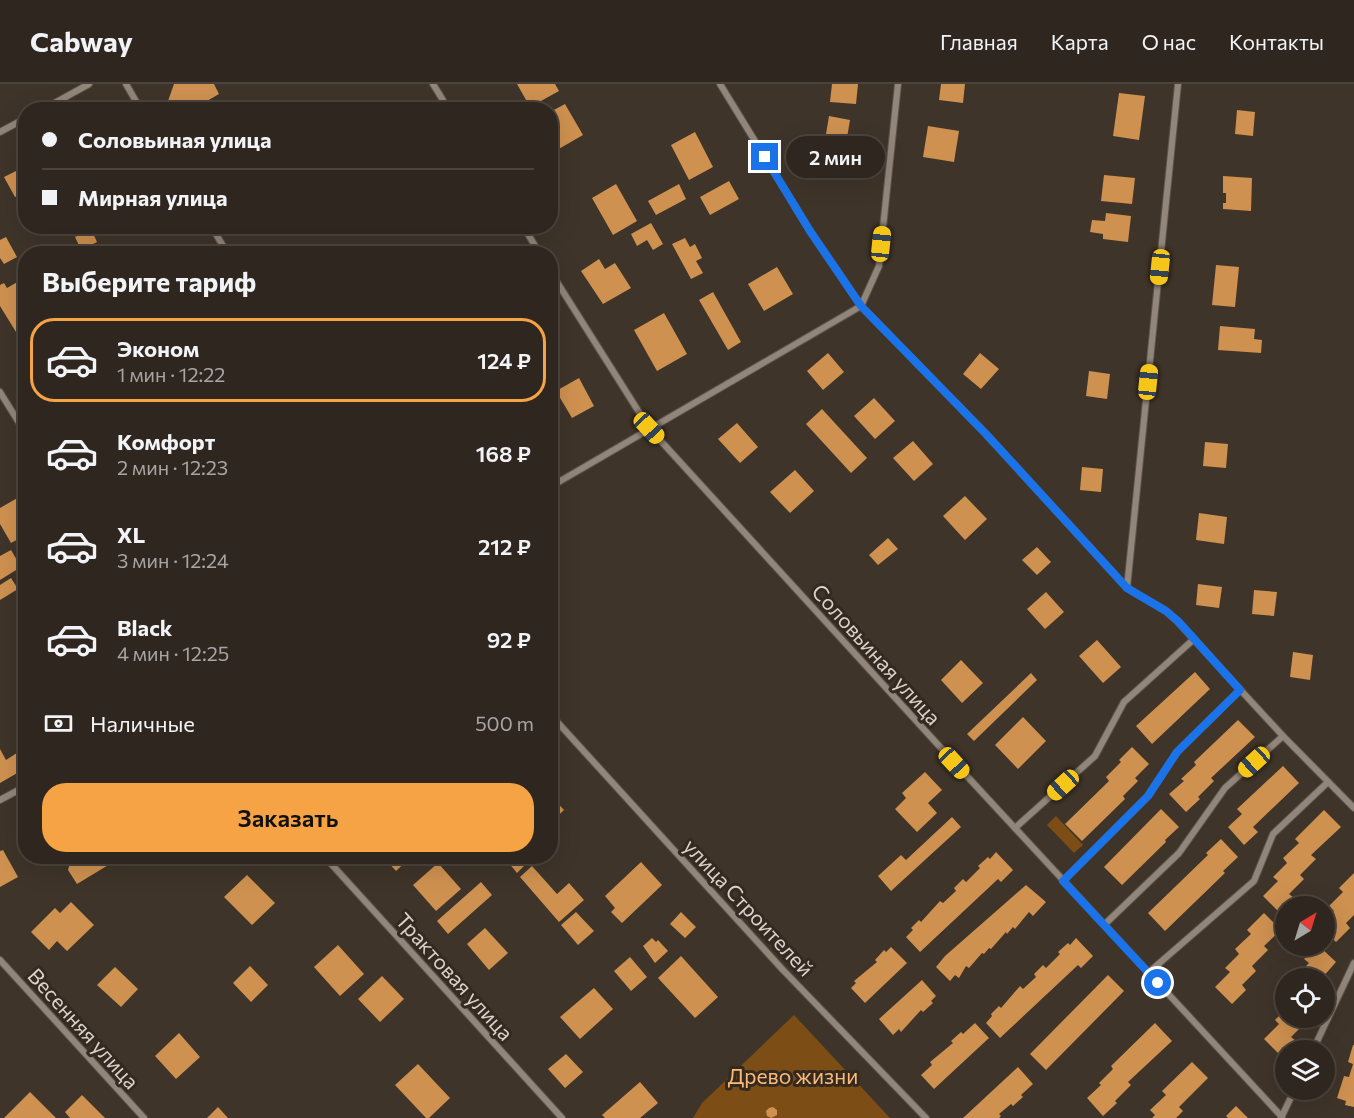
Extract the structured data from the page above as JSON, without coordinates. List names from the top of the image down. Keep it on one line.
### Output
{"streets":{"street":["Соловьиная улица","улица Строителей","Трактовая улица","Весенняя улица"]},"parks":["Древо жизни"],"north":"top right","page":{"header":"Cabway","nav":["Главная","Карта","О нас","Контакты"],"banner":["Соловьиная улица","Мирная улица"],"bubble":"2 мин","heading":"Выберите тариф","list":[{"name":"Эконом","note":"1 мин · 12:22","value":"124 ₽"},{"name":"Комфорт","note":"2 мин · 12:23","value":"168 ₽"},{"name":"XL","note":"3 мин · 12:24","value":"212 ₽"},{"name":"Black","note":"4 мин · 12:25","value":"92 ₽"}],"pay":["Наличные","500 m"],"buttons":"Заказать"}}
